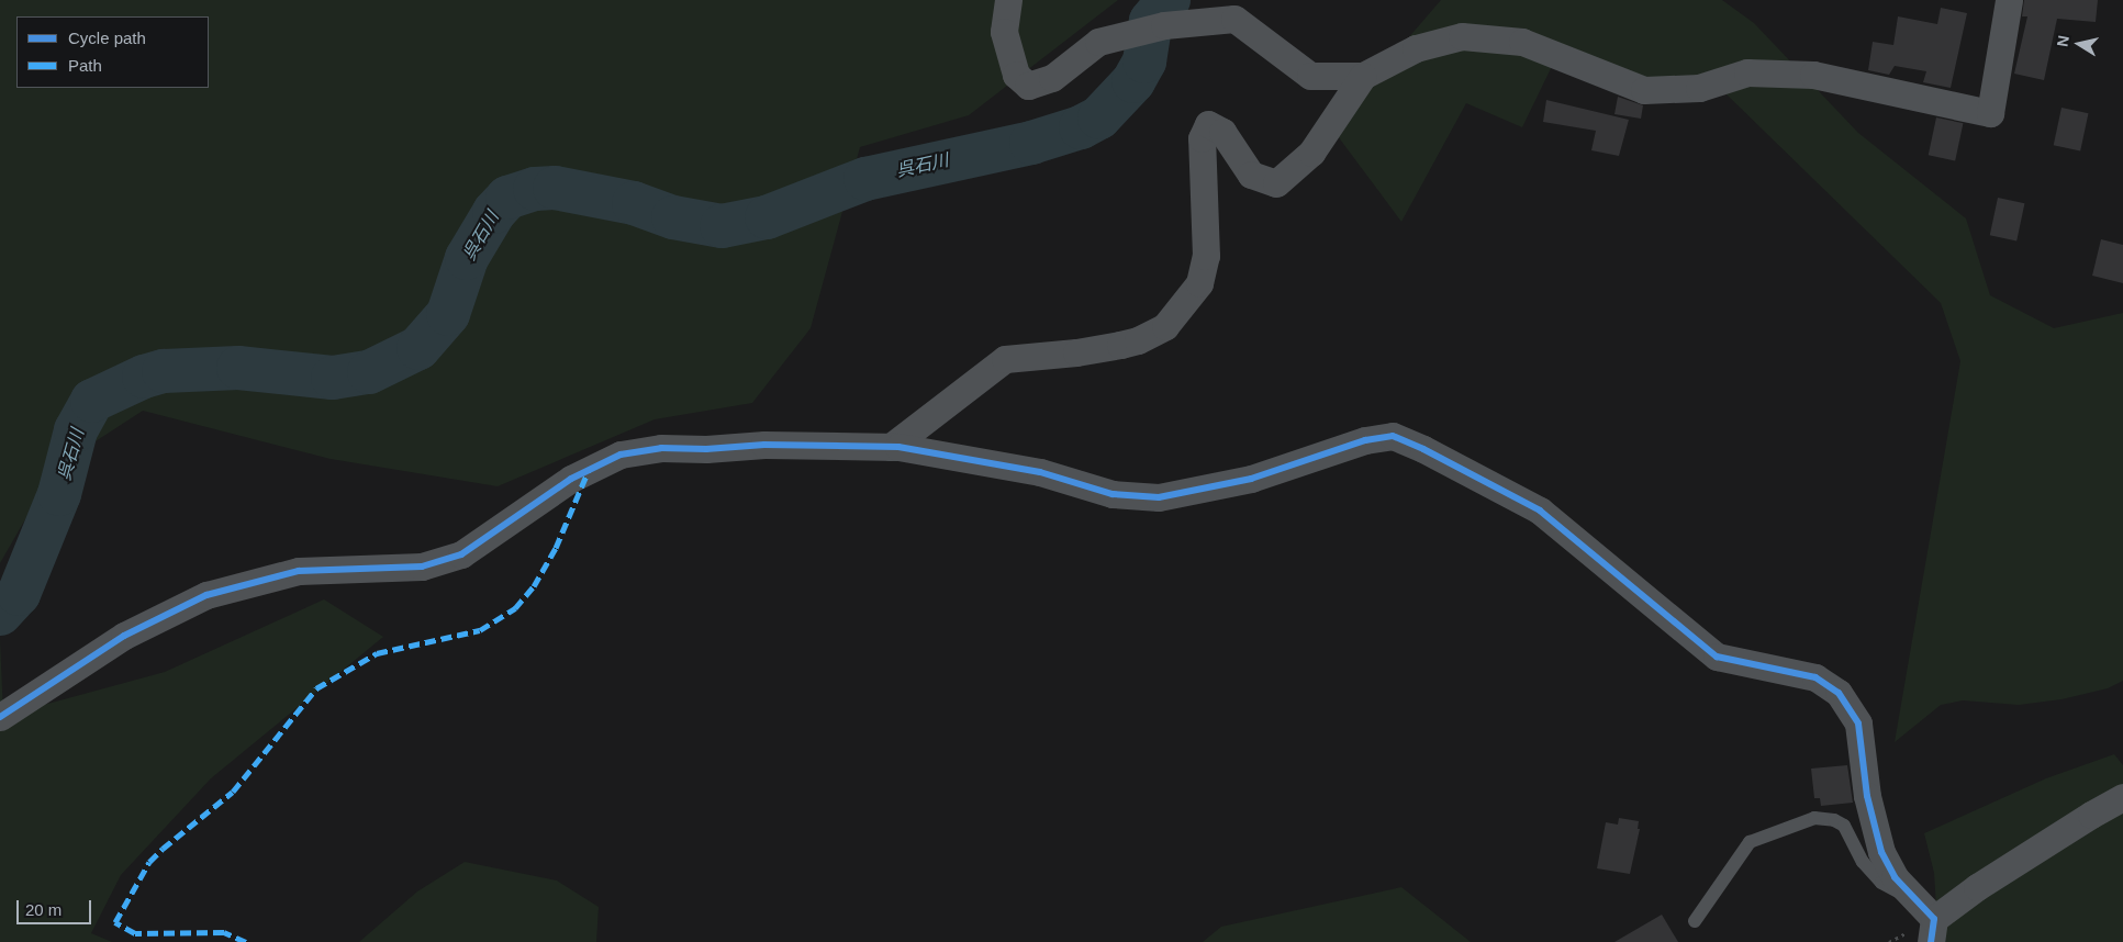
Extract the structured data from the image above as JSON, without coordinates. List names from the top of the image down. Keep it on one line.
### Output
{"water":["呉石川"],"legend":["Cycle path","Path"],"scale_bar":"20 m","north":"left"}
